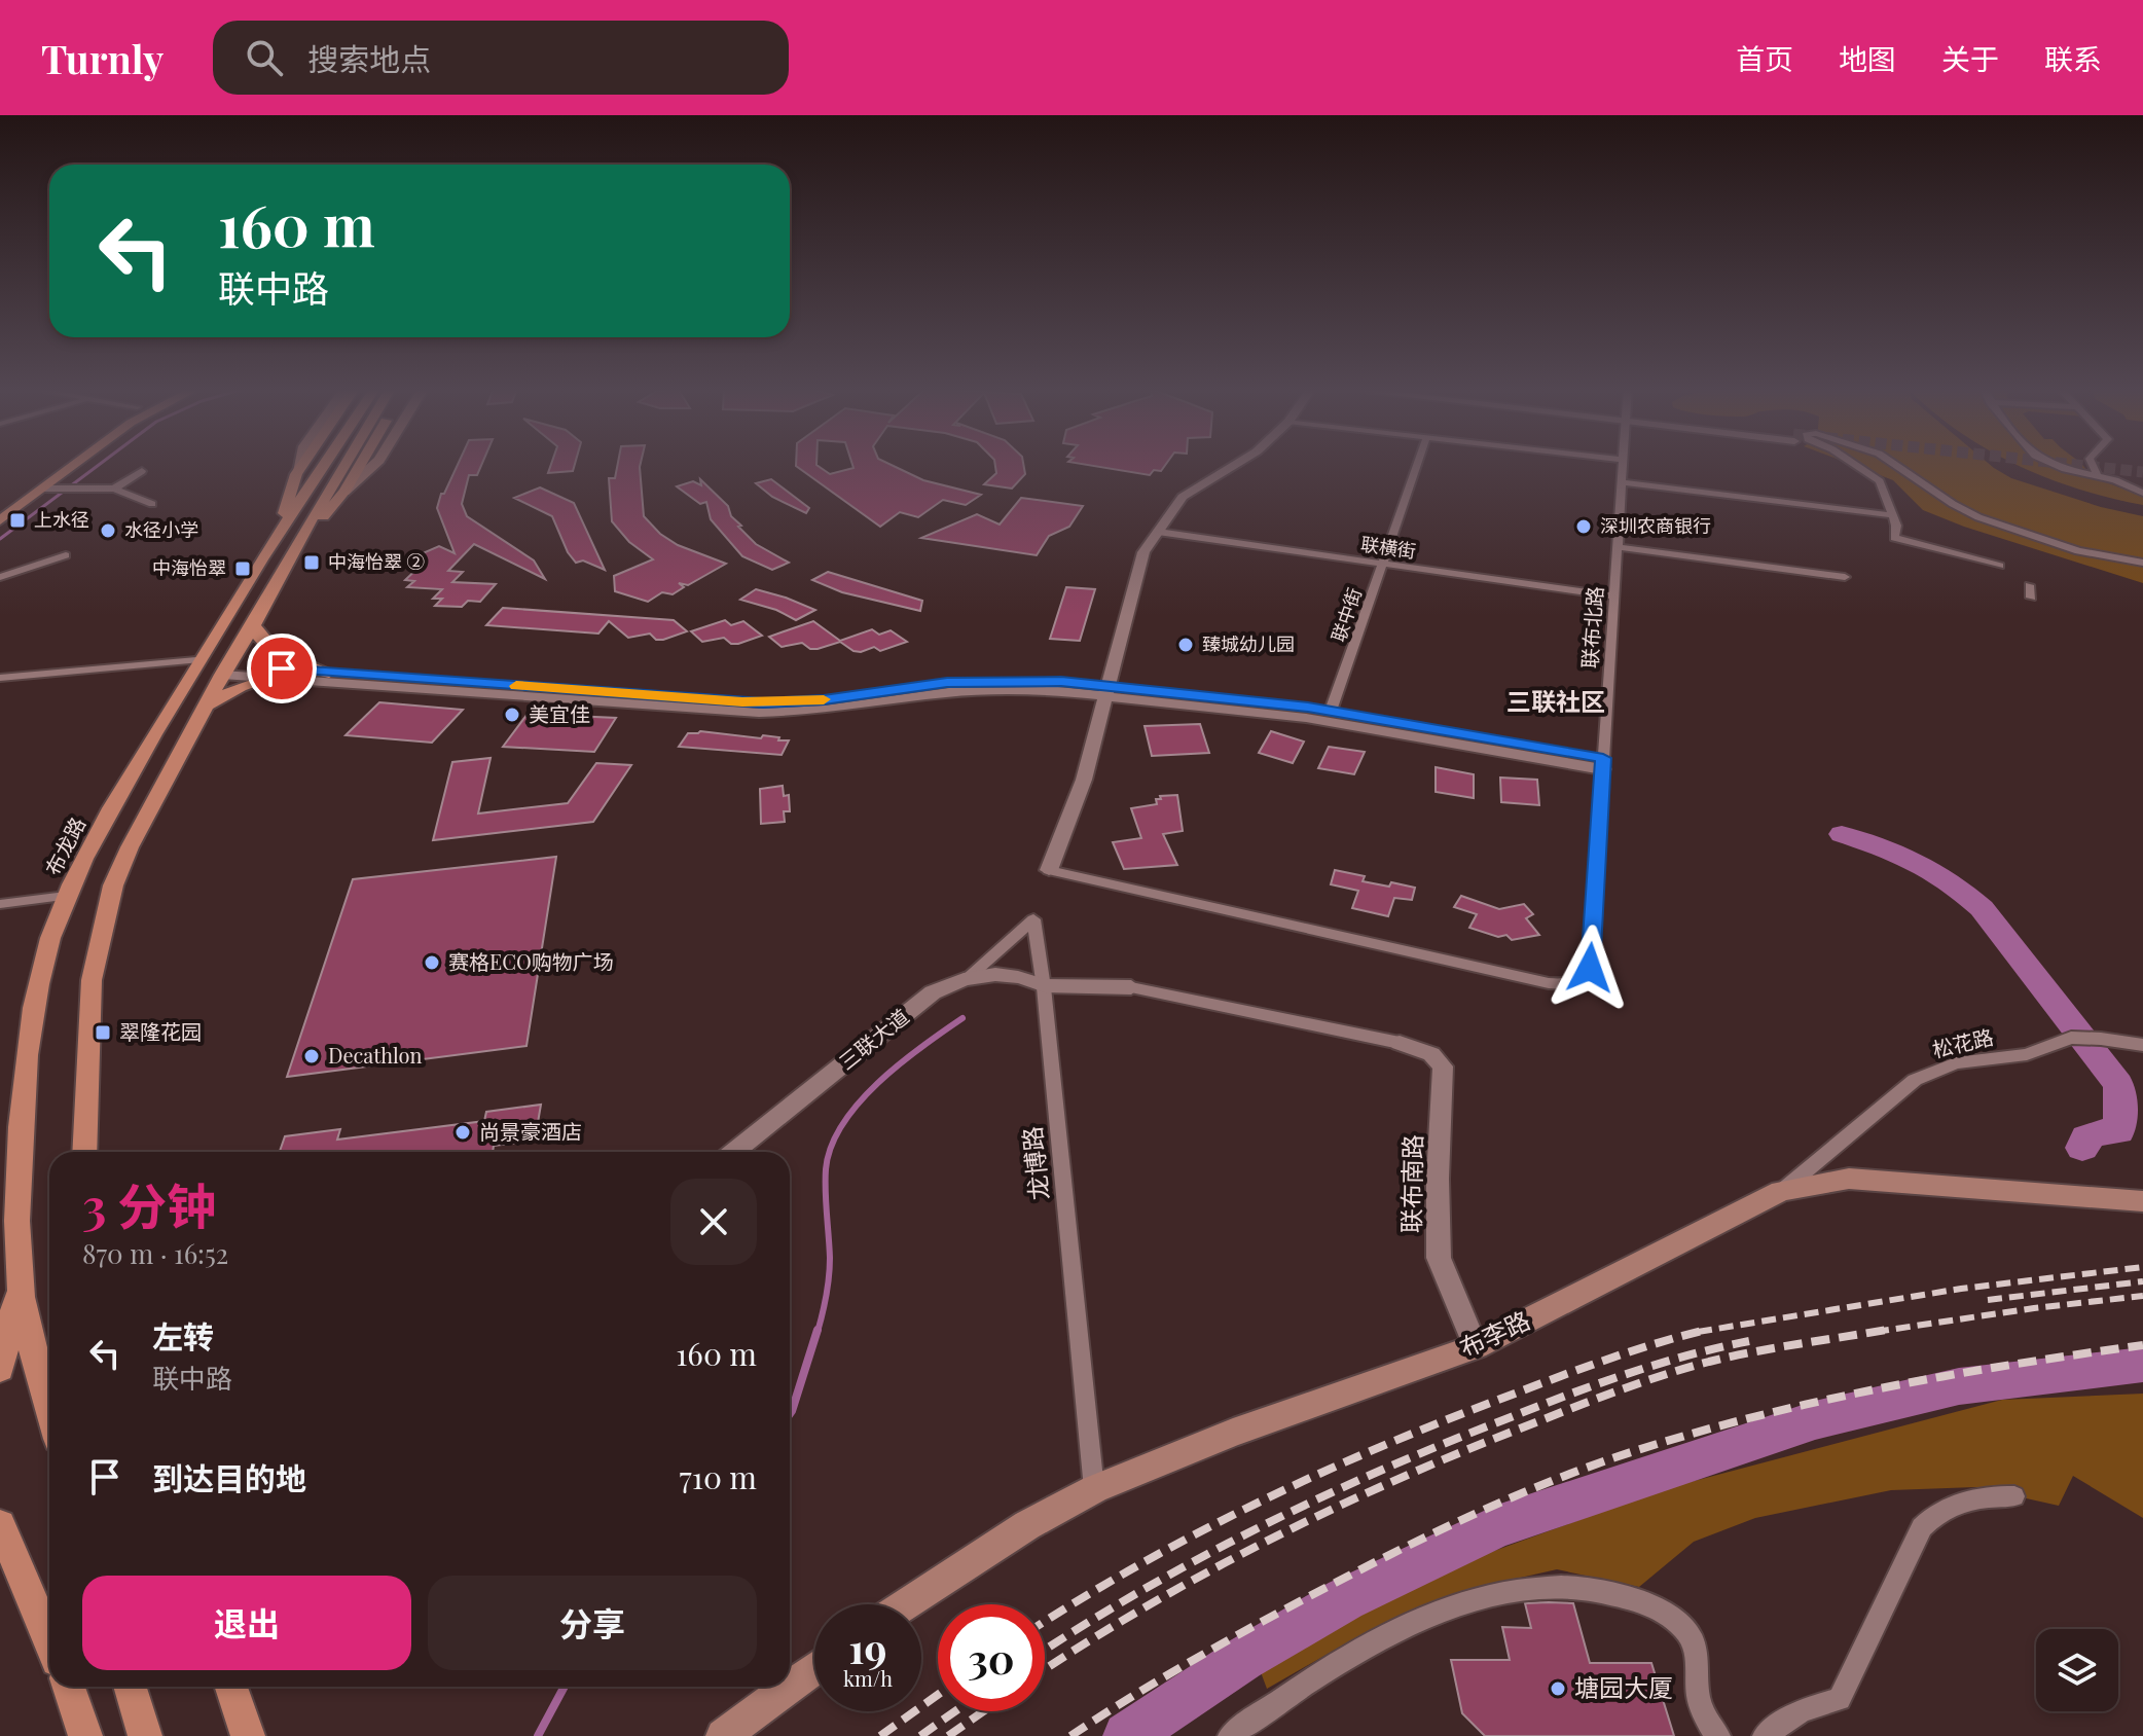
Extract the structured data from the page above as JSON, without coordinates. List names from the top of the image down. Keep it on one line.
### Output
{"streets":{"main road":["布龙路","布李路"],"street":["联横街","联中街","联布北路","三联大道","松花路","龙博路","联布南路"]},"crossings":[["联横街","联中街"],["联横街","联布北路"],["三联大道","龙博路"],["松花路","布李路"],["龙博路","布李路"],["联布南路","布李路"]],"districts":["三联社区"],"places":{"transit":["上水径","中海怡翠 ②","中海怡翠","翠隆花园"],"other":["深圳农商银行","水径小学","臻城幼儿园","美宜佳","赛格ECO购物广场","Decathlon","尚景豪酒店","塘园大厦"]},"page":{"header":"Turnly","search":"搜索地点","nav":["首页","地图","关于","联系"],"turn":["160 m","联中路"],"heading":["3 分钟","870 m · 16:52"],"list":[{"name":"左转","note":"联中路","value":"160 m"},{"name":"到达目的地","value":"710 m"}],"buttons":["退出","分享"],"speed":"19 km/h","limit":"30"}}
